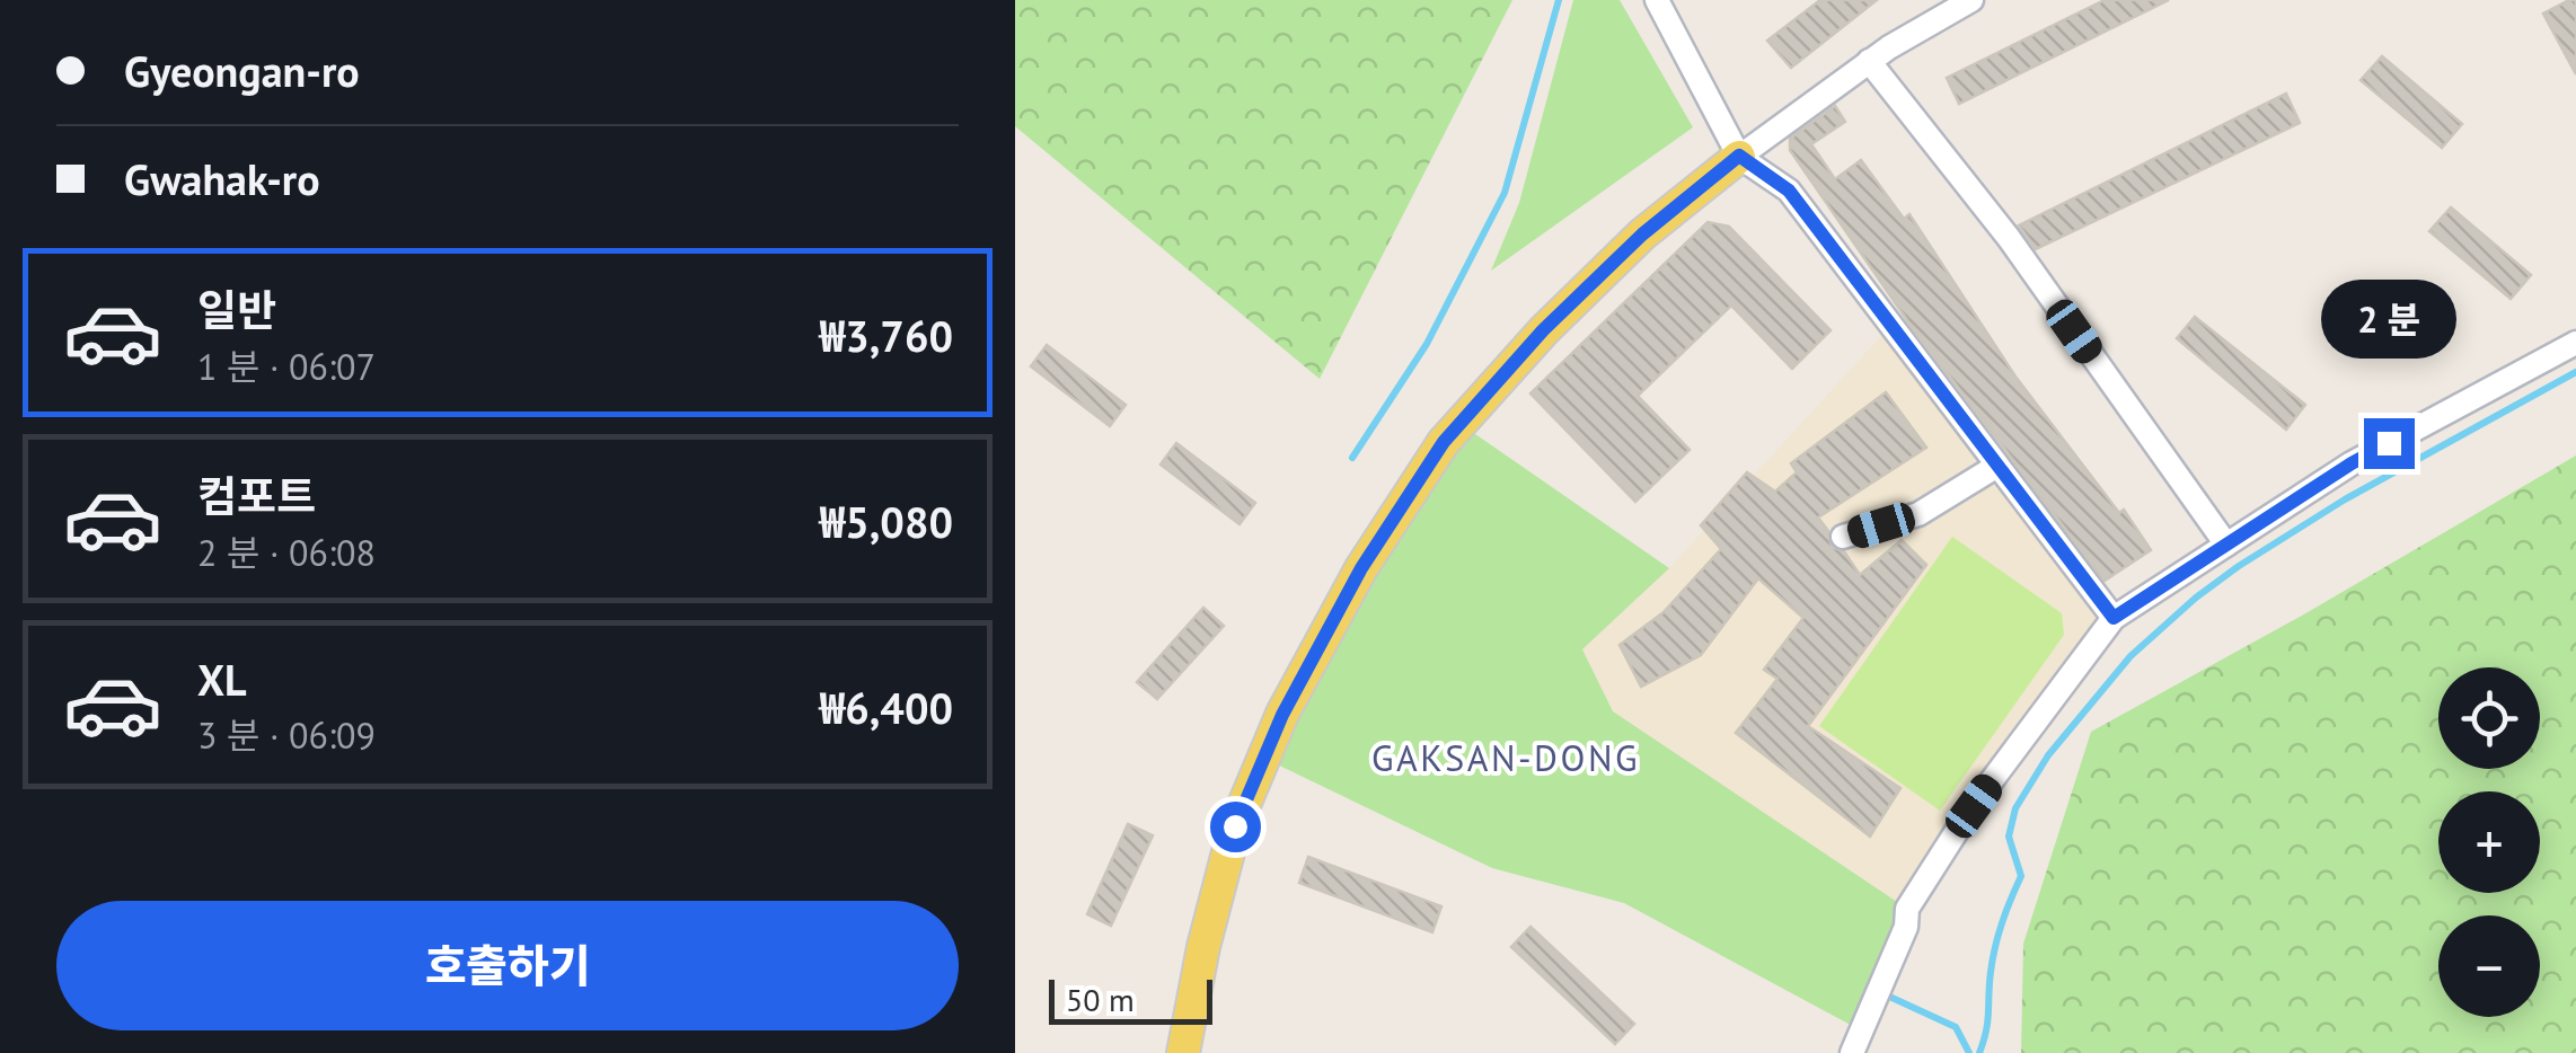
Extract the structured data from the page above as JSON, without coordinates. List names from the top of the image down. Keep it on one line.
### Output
{"districts":["GAKSAN-DONG"],"scale_bar":"50 m","page":{"banner":["Gyeongan-ro","Gwahak-ro"],"list":[{"name":"일반","note":"1 분 · 06:07","value":"₩3,760"},{"name":"컴포트","note":"2 분 · 06:08","value":"₩5,080"},{"name":"XL","note":"3 분 · 06:09","value":"₩6,400"}],"bubble":"2 분","map_buttons":["+","−"],"buttons":"호출하기","scale":"50 m"}}
